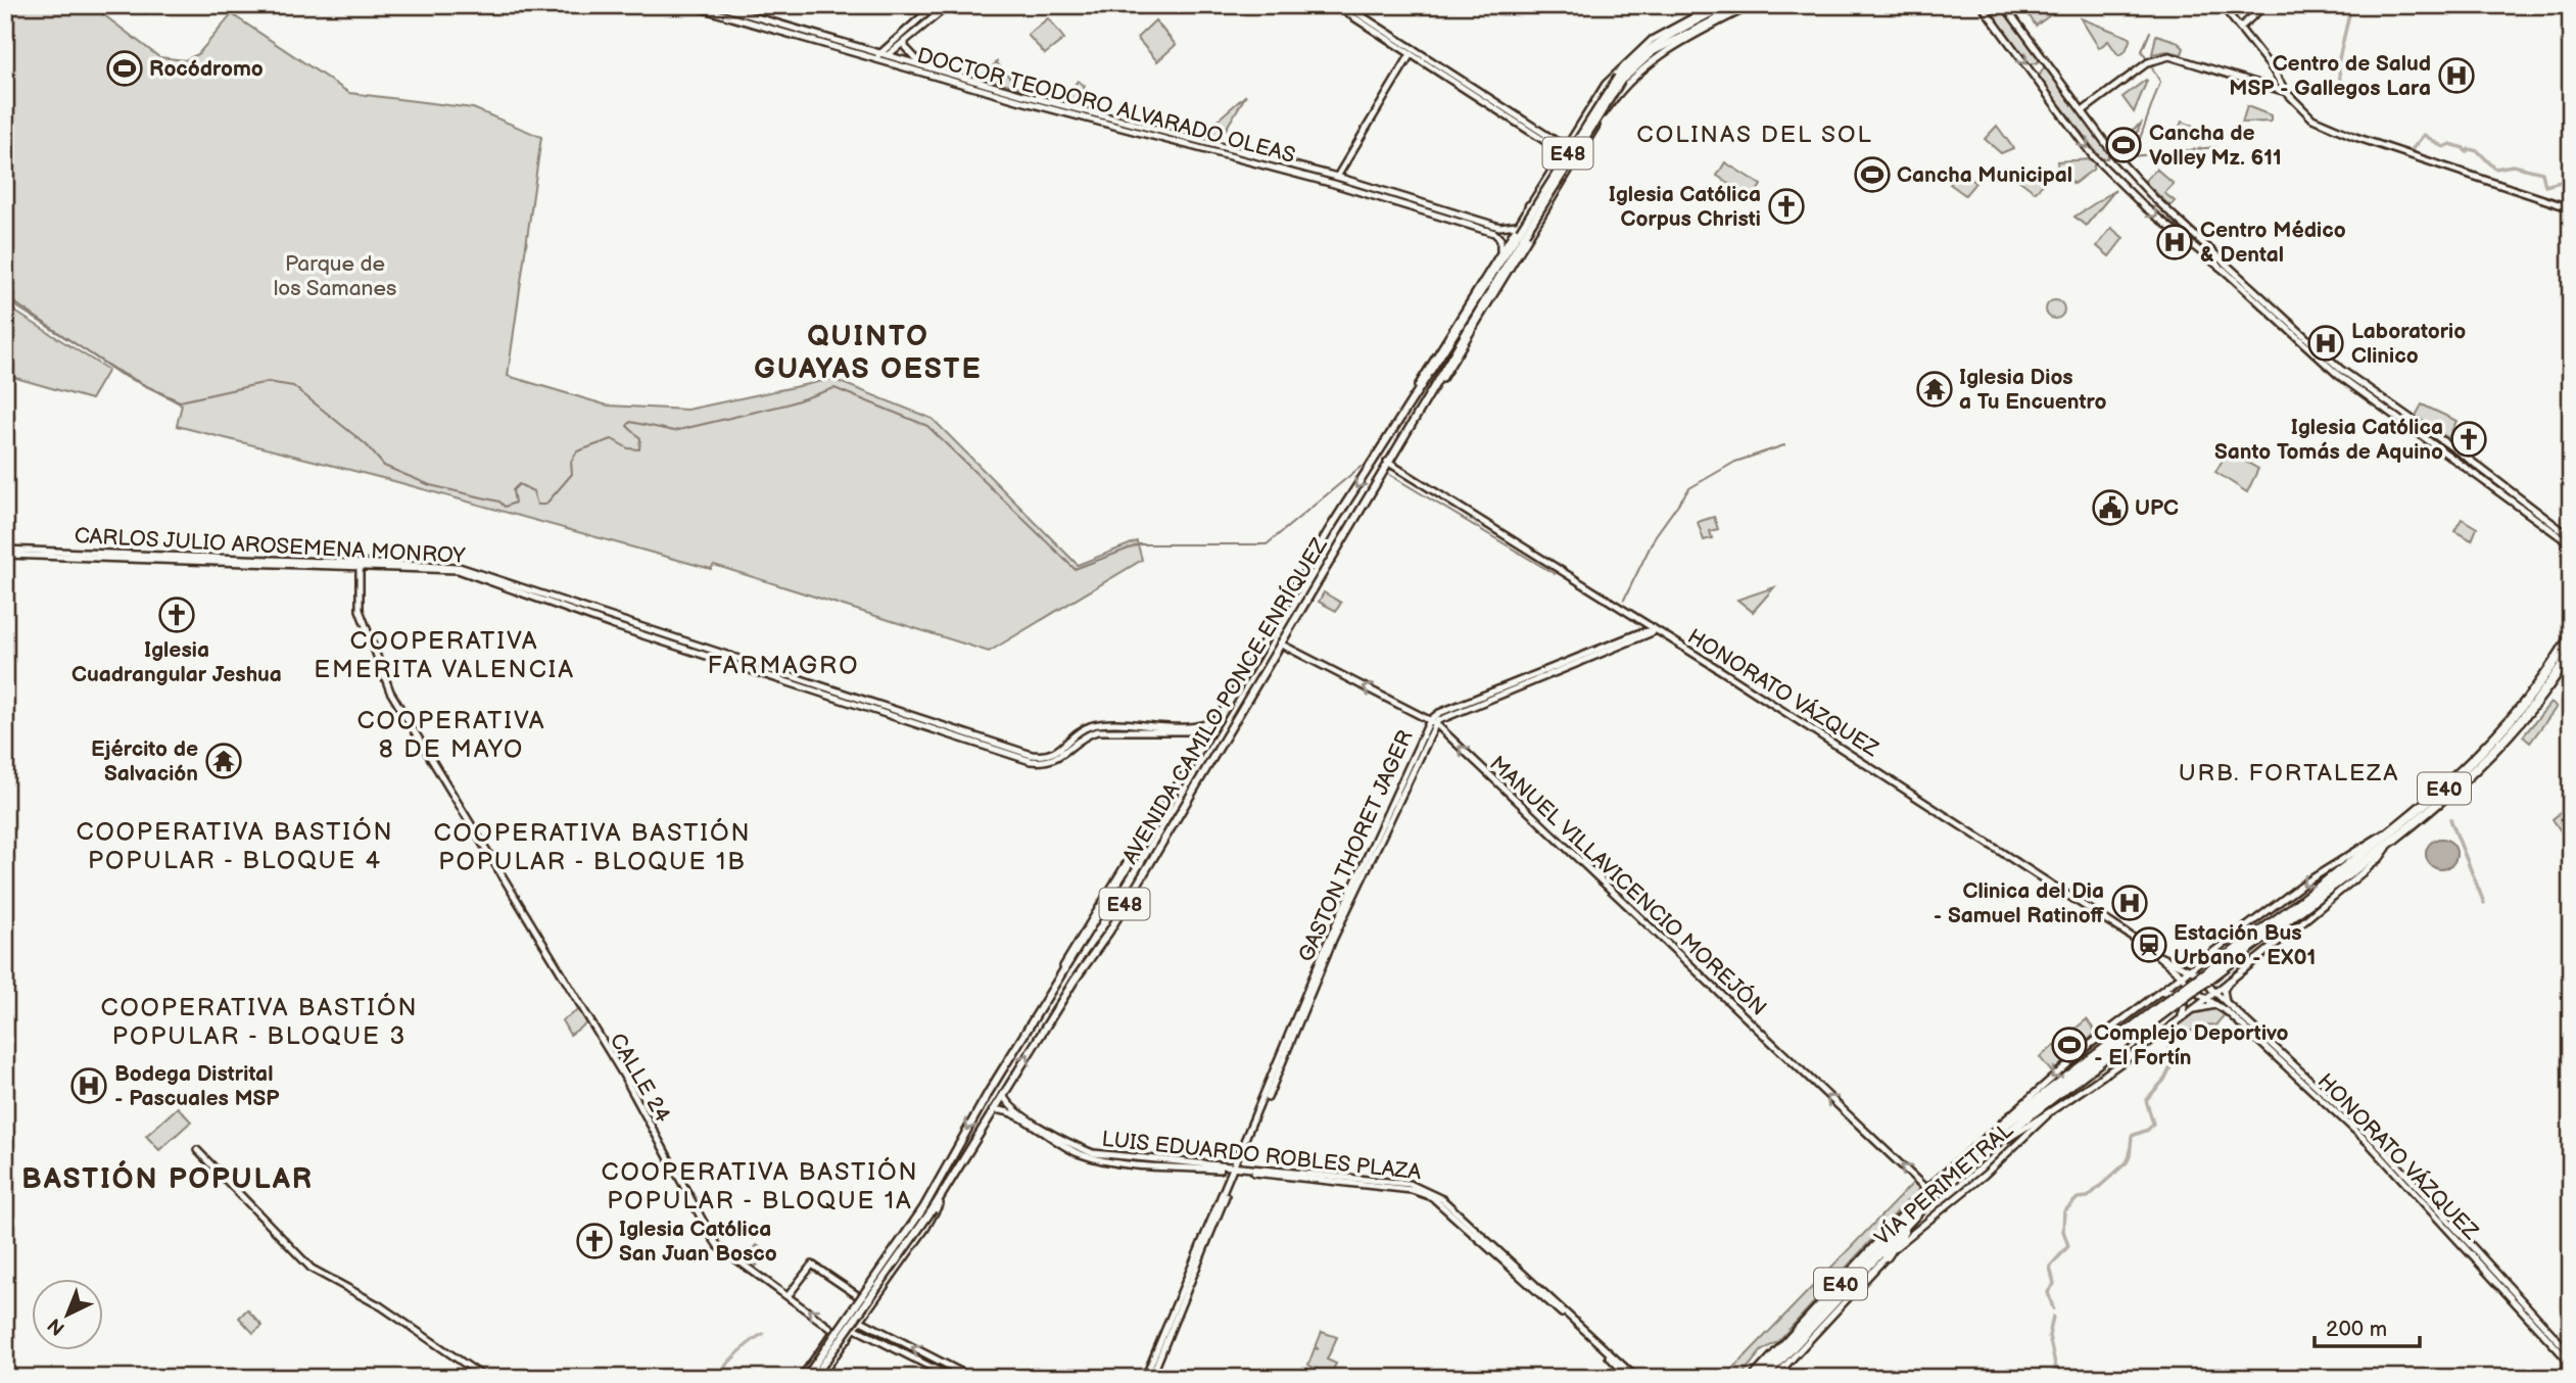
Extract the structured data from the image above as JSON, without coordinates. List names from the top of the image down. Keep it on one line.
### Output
{"streets":{"highway":["E40","VÍA PERIMETRAL"],"main road":["DOCTOR TEODORO ALVARADO OLEAS","E48","CARLOS JULIO AROSEMENA MONROY","HONORATO VÁZQUEZ","AVENIDA CAMILO PONCE ENRÍQUEZ","GASTON THORET JAGER","MANUEL VILLAVICENCIO MOREJÓN","CALLE 24","LUIS EDUARDO ROBLES PLAZA"]},"crossings":[["DOCTOR TEODORO ALVARADO OLEAS","AVENIDA CAMILO PONCE ENRÍQUEZ"],["CARLOS JULIO AROSEMENA MONROY","AVENIDA CAMILO PONCE ENRÍQUEZ"],["CARLOS JULIO AROSEMENA MONROY","CALLE 24"],["HONORATO VÁZQUEZ","AVENIDA CAMILO PONCE ENRÍQUEZ"],["HONORATO VÁZQUEZ","GASTON THORET JAGER"],["HONORATO VÁZQUEZ","VÍA PERIMETRAL"],["AVENIDA CAMILO PONCE ENRÍQUEZ","MANUEL VILLAVICENCIO MOREJÓN"],["AVENIDA CAMILO PONCE ENRÍQUEZ","CALLE 24"],["AVENIDA CAMILO PONCE ENRÍQUEZ","LUIS EDUARDO ROBLES PLAZA"],["GASTON THORET JAGER","MANUEL VILLAVICENCIO MOREJÓN"],["GASTON THORET JAGER","LUIS EDUARDO ROBLES PLAZA"],["MANUEL VILLAVICENCIO MOREJÓN","VÍA PERIMETRAL"]],"one_way":["MANUEL VILLAVICENCIO MOREJÓN"],"districts":["COLINAS DEL SOL","QUINTO GUAYAS OESTE","COOPERATIVA EMERITA VALENCIA","FARMAGRO","COOPERATIVA 8 DE MAYO","URB. FORTALEZA","COOPERATIVA BASTIÓN POPULAR - BLOQUE 4","COOPERATIVA BASTIÓN POPULAR - BLOQUE 1B","COOPERATIVA BASTIÓN POPULAR - BLOQUE 3","COOPERATIVA BASTIÓN POPULAR - BLOQUE 1A","BASTIÓN POPULAR"],"parks":["Parque de los Samanes"],"places":{"sports":["Rocódromo","Cancha de Volley Mz. 611","Cancha Municipal","Complejo Deportivo - El Fortín"],"hospital":["Centro de Salud MSP - Gallegos Lara","Centro Médico & Dental","Laboratorio Clinico","Clinica del Dia - Samuel Ratinoff","Bodega Distrital - Pascuales MSP"],"church":["Iglesia Católica Corpus Christi","Iglesia Católica Santo Tomás de Aquino","Iglesia Cuadrangular Jeshua","Iglesia Católica San Juan Bosco"],"temple":["Iglesia Dios a Tu Encuentro","Ejército de Salvación"],"public building":["UPC"],"station":["Estación Bus Urbano - EX01"]},"scale_bar":"200 m","north":"bottom left"}
